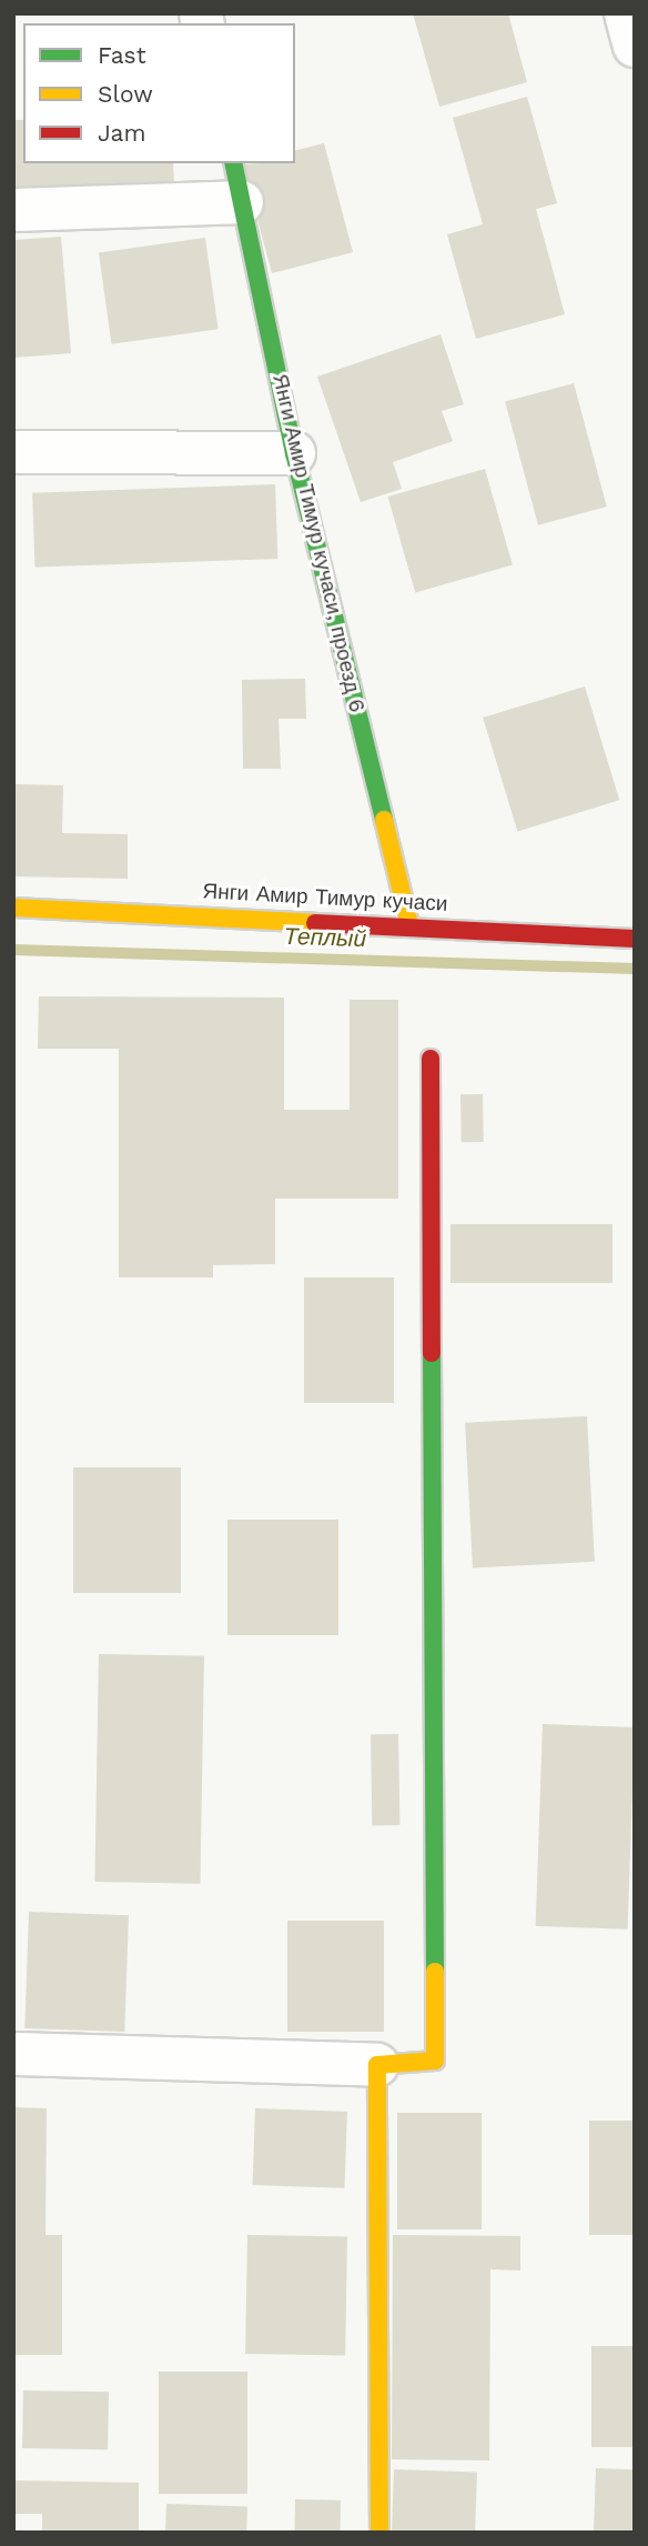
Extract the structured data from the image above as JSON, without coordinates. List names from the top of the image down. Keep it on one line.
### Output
{"streets":{"street":["Янги Амир Тимур кучаси, проезд 6","Янги Амир Тимур кучаси"]},"crossings":[["Янги Амир Тимур кучаси, проезд 6","Янги Амир Тимур кучаси"]],"water":["Теплый"],"legend":["Fast","Slow","Jam"]}
